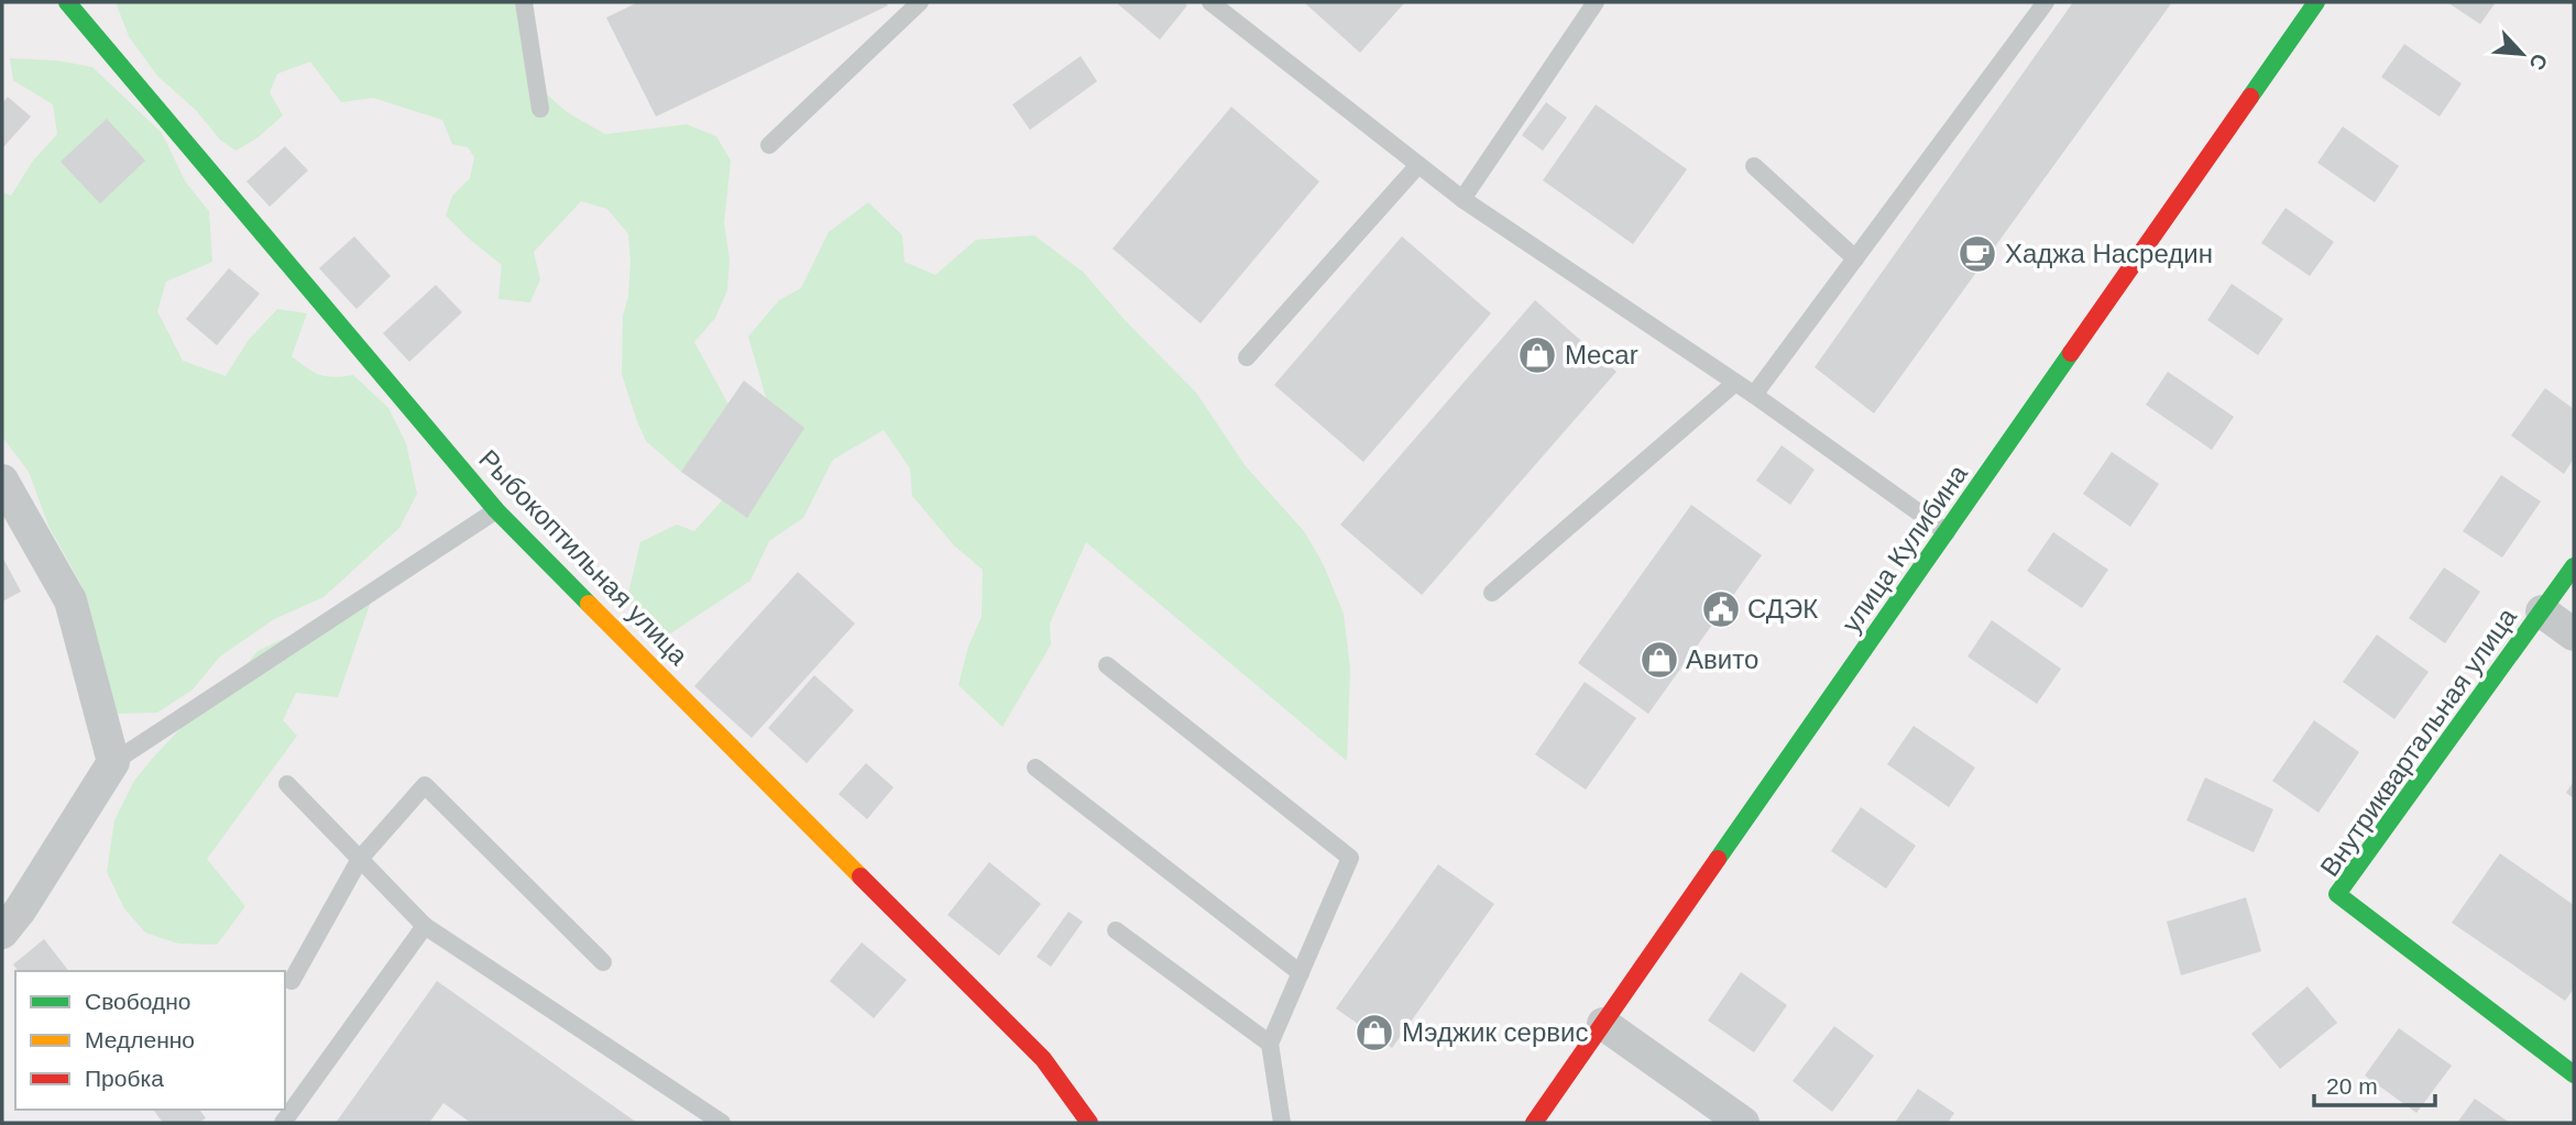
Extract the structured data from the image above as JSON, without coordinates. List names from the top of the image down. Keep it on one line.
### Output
{"streets":{"street":["улица Кулибина","Рыбокоптильная улица","Внутриквартальная улица"]},"places":{"cafe":["Хаджа Насредин"],"shop":["Mecar","Авито","Мэджик сервис"],"public building":["СДЭК"]},"legend":["Свободно","Медленно","Пробка"],"scale_bar":"20 m","north":"bottom right"}
